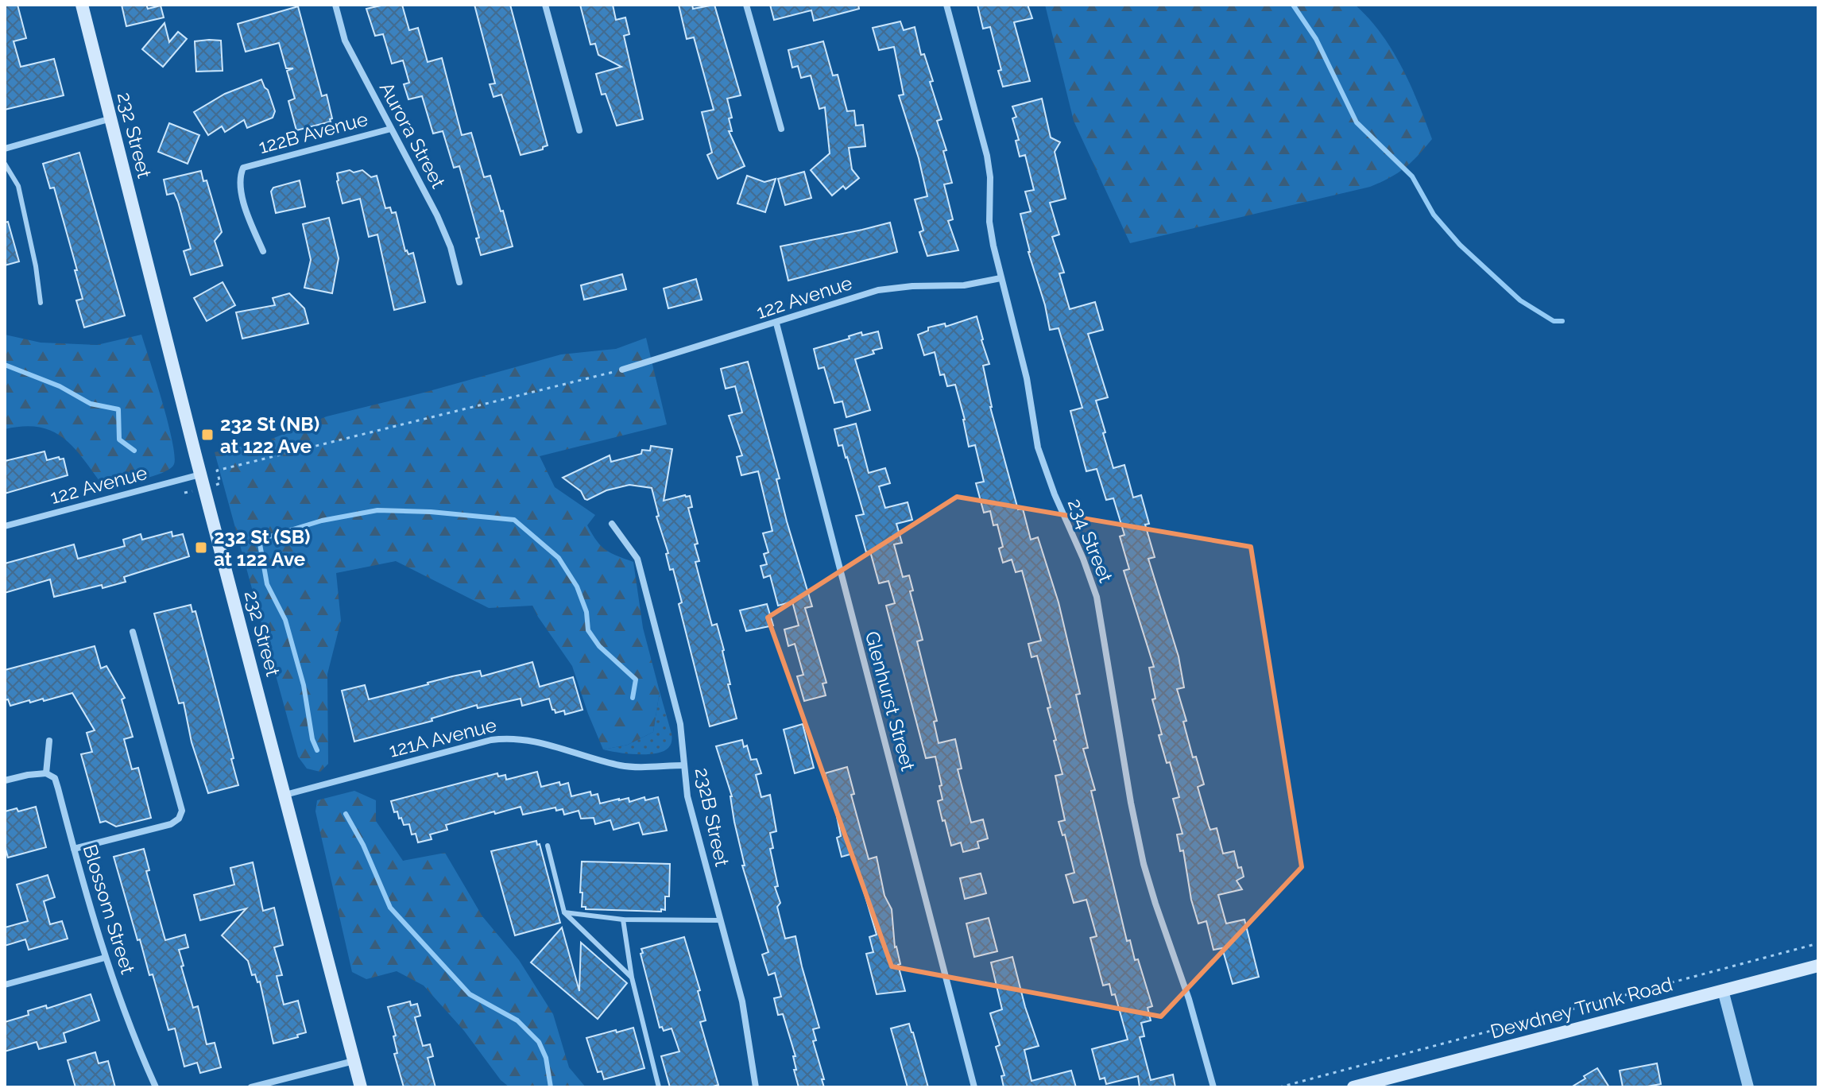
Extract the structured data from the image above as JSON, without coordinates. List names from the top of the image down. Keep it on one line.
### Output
{"streets":{"main road":["232 Street","Dewdney Trunk Road"],"street":["122B Avenue","Aurora Street","122 Avenue","234 Street","Glenhurst Street","121A Avenue","232B Street","Blossom Street"]},"crossings":[["122B Avenue","Aurora Street"],["232 Street","122 Avenue"],["232 Street","121A Avenue"],["122 Avenue","234 Street"],["122 Avenue","Glenhurst Street"],["121A Avenue","232B Street"]],"places":{"transit":["232 St (NB) at 122 Ave","232 St (SB) at 122 Ave"]}}
